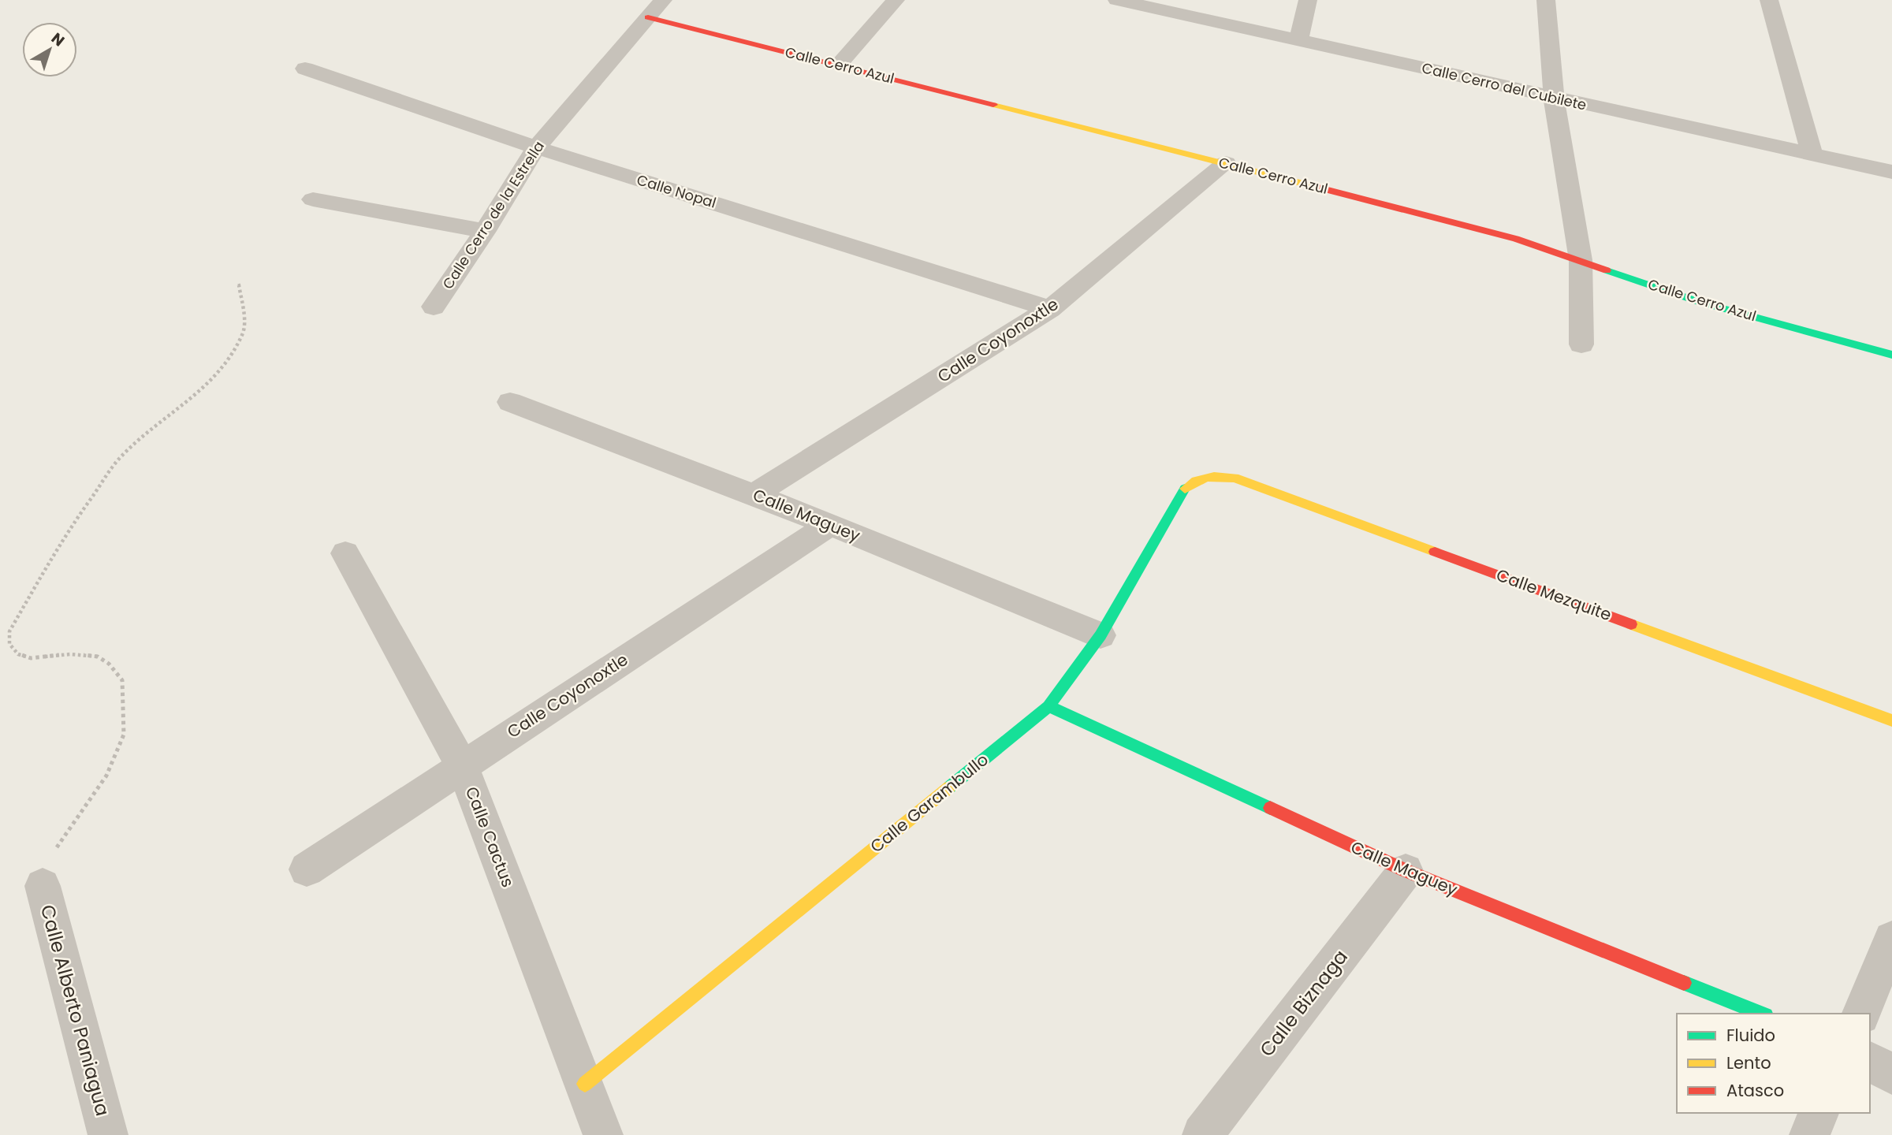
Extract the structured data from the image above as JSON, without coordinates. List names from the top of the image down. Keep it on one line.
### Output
{"streets":{"street":["Calle Cerro Azul","Calle Cerro del Cubilete","Calle Nopal","Calle Cerro de la Estrella","Calle Coyonoxtle","Calle Maguey","Calle Mezquite","Calle Garambullo","Calle Cactus","Calle Biznaga","Calle Alberto Paniagua"]},"crossings":[["Calle Cerro Azul","Calle Cerro de la Estrella"],["Calle Cerro Azul","Calle Coyonoxtle"],["Calle Nopal","Calle Cerro de la Estrella"],["Calle Nopal","Calle Coyonoxtle"],["Calle Coyonoxtle","Calle Maguey"],["Calle Coyonoxtle","Calle Cactus"],["Calle Maguey","Calle Garambullo"],["Calle Maguey","Calle Biznaga"],["Calle Mezquite","Calle Garambullo"],["Calle Garambullo","Calle Cactus"]],"legend":["Fluido","Lento","Atasco"],"north":"top right"}
